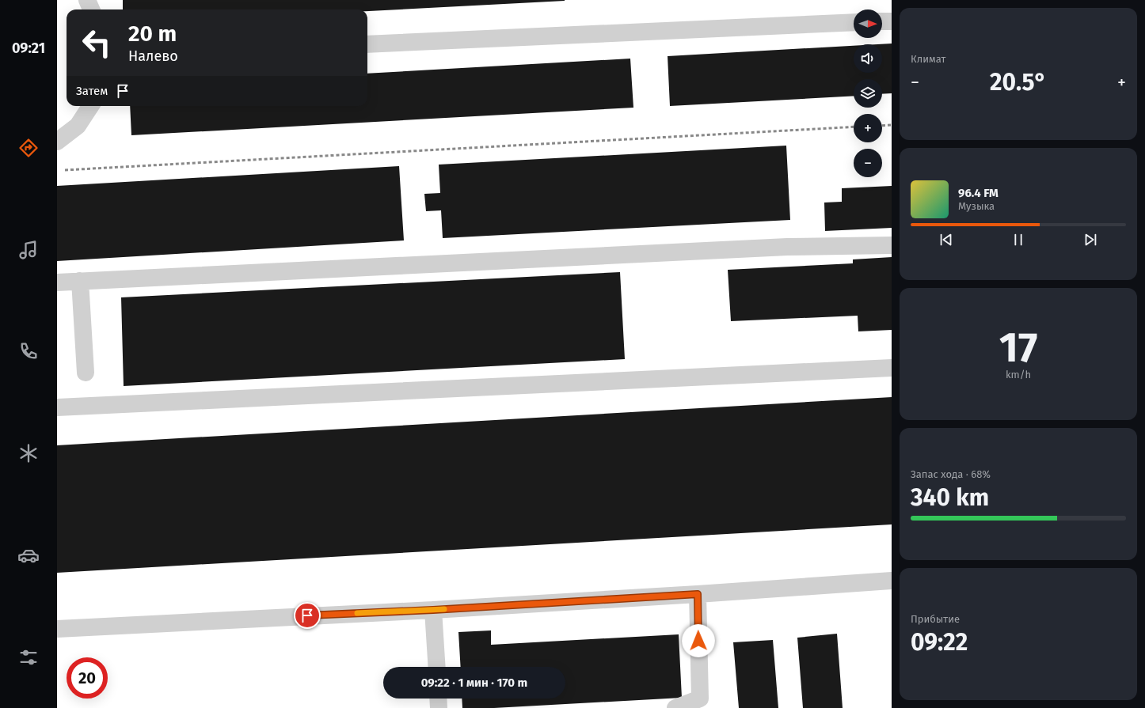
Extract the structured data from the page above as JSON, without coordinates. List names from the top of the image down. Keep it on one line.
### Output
{"north":"right","page":{"tabs":"09:21","tile":["Климат",["17","km/h"],["Запас хода · 68%","340 km"],["Прибытие","09:22"]],"map_buttons":["+","−"],"turn":["20 m","Налево"],"heat":["−","20.5°","+"],"then":"Затем","song":["96.4 FM","Музыка"],"limit":"20","trip":"09:22 · 1 мин · 170 m"}}
